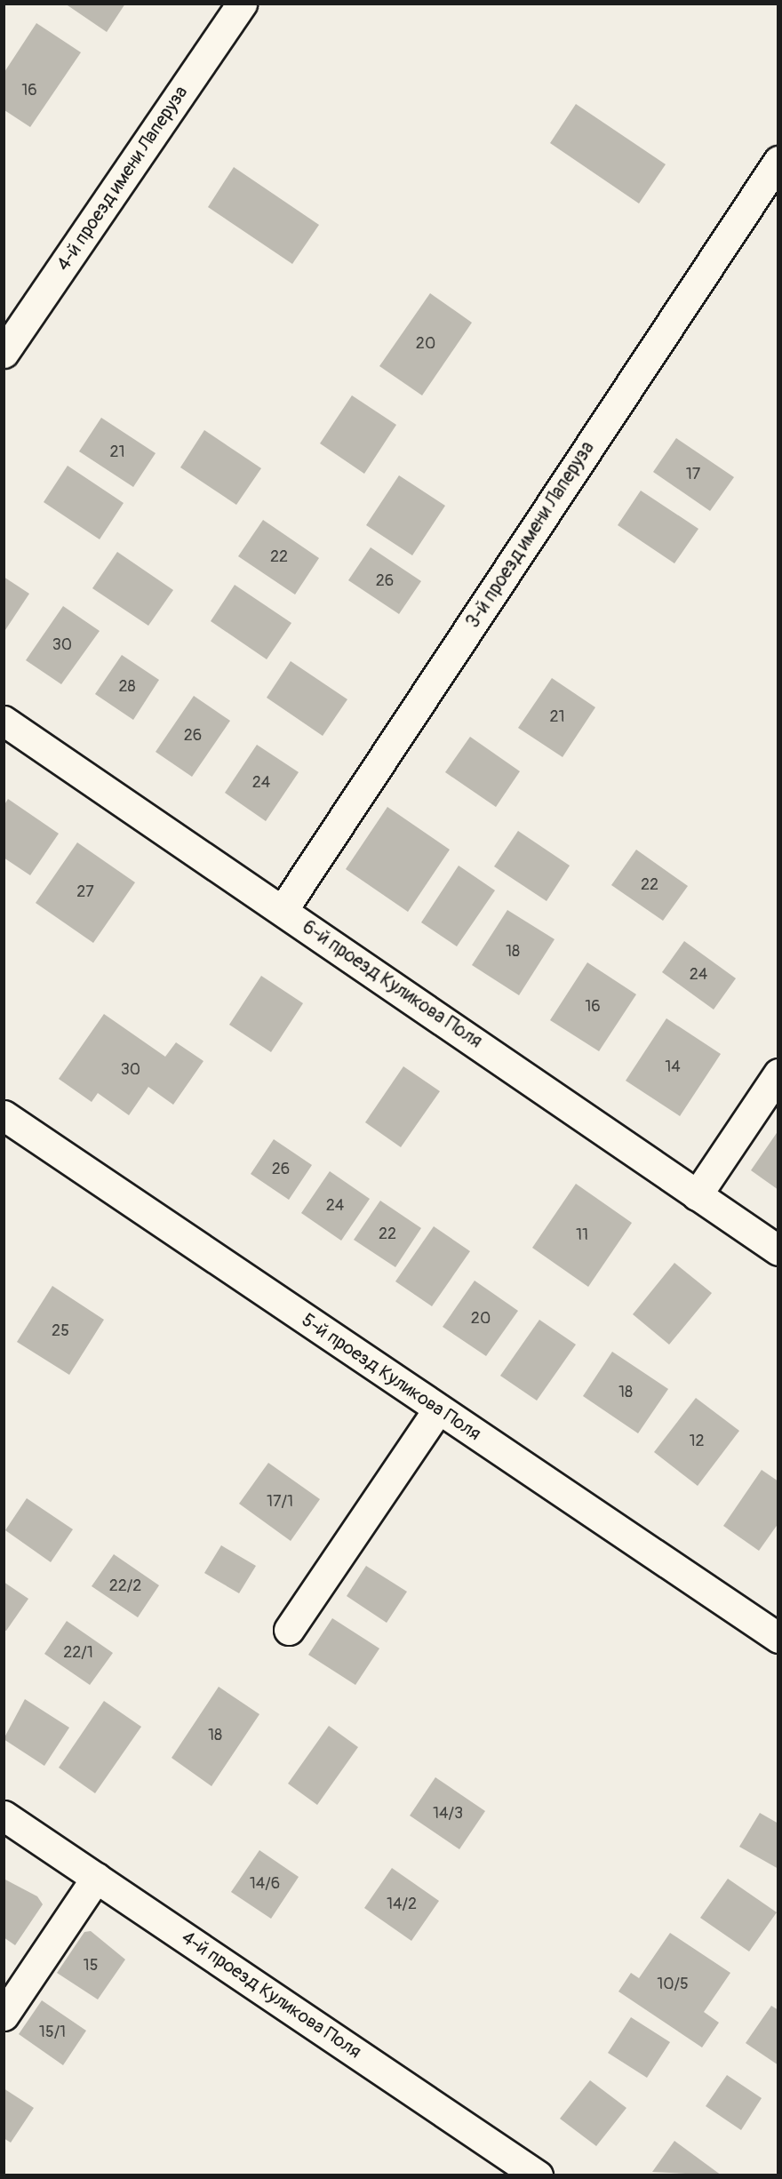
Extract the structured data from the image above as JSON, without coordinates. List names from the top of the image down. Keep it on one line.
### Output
{"streets":{"street":["4-й проезд имени Лаперуза","3-й проезд имени Лаперуза","6-й проезд Куликова Поля","5-й проезд Куликова Поля","4-й проезд Куликова Поля"]},"crossings":[["3-й проезд имени Лаперуза","6-й проезд Куликова Поля"]],"house_numbers":["16","20","21","17","22","26","30","28","21","26","24","22","27","18","24","16","14","30","26","24","22","11","20","25","18","12","17/1","22/2","22/1","18","14/3","14/6","14/2","15","10/5","15/1"]}
